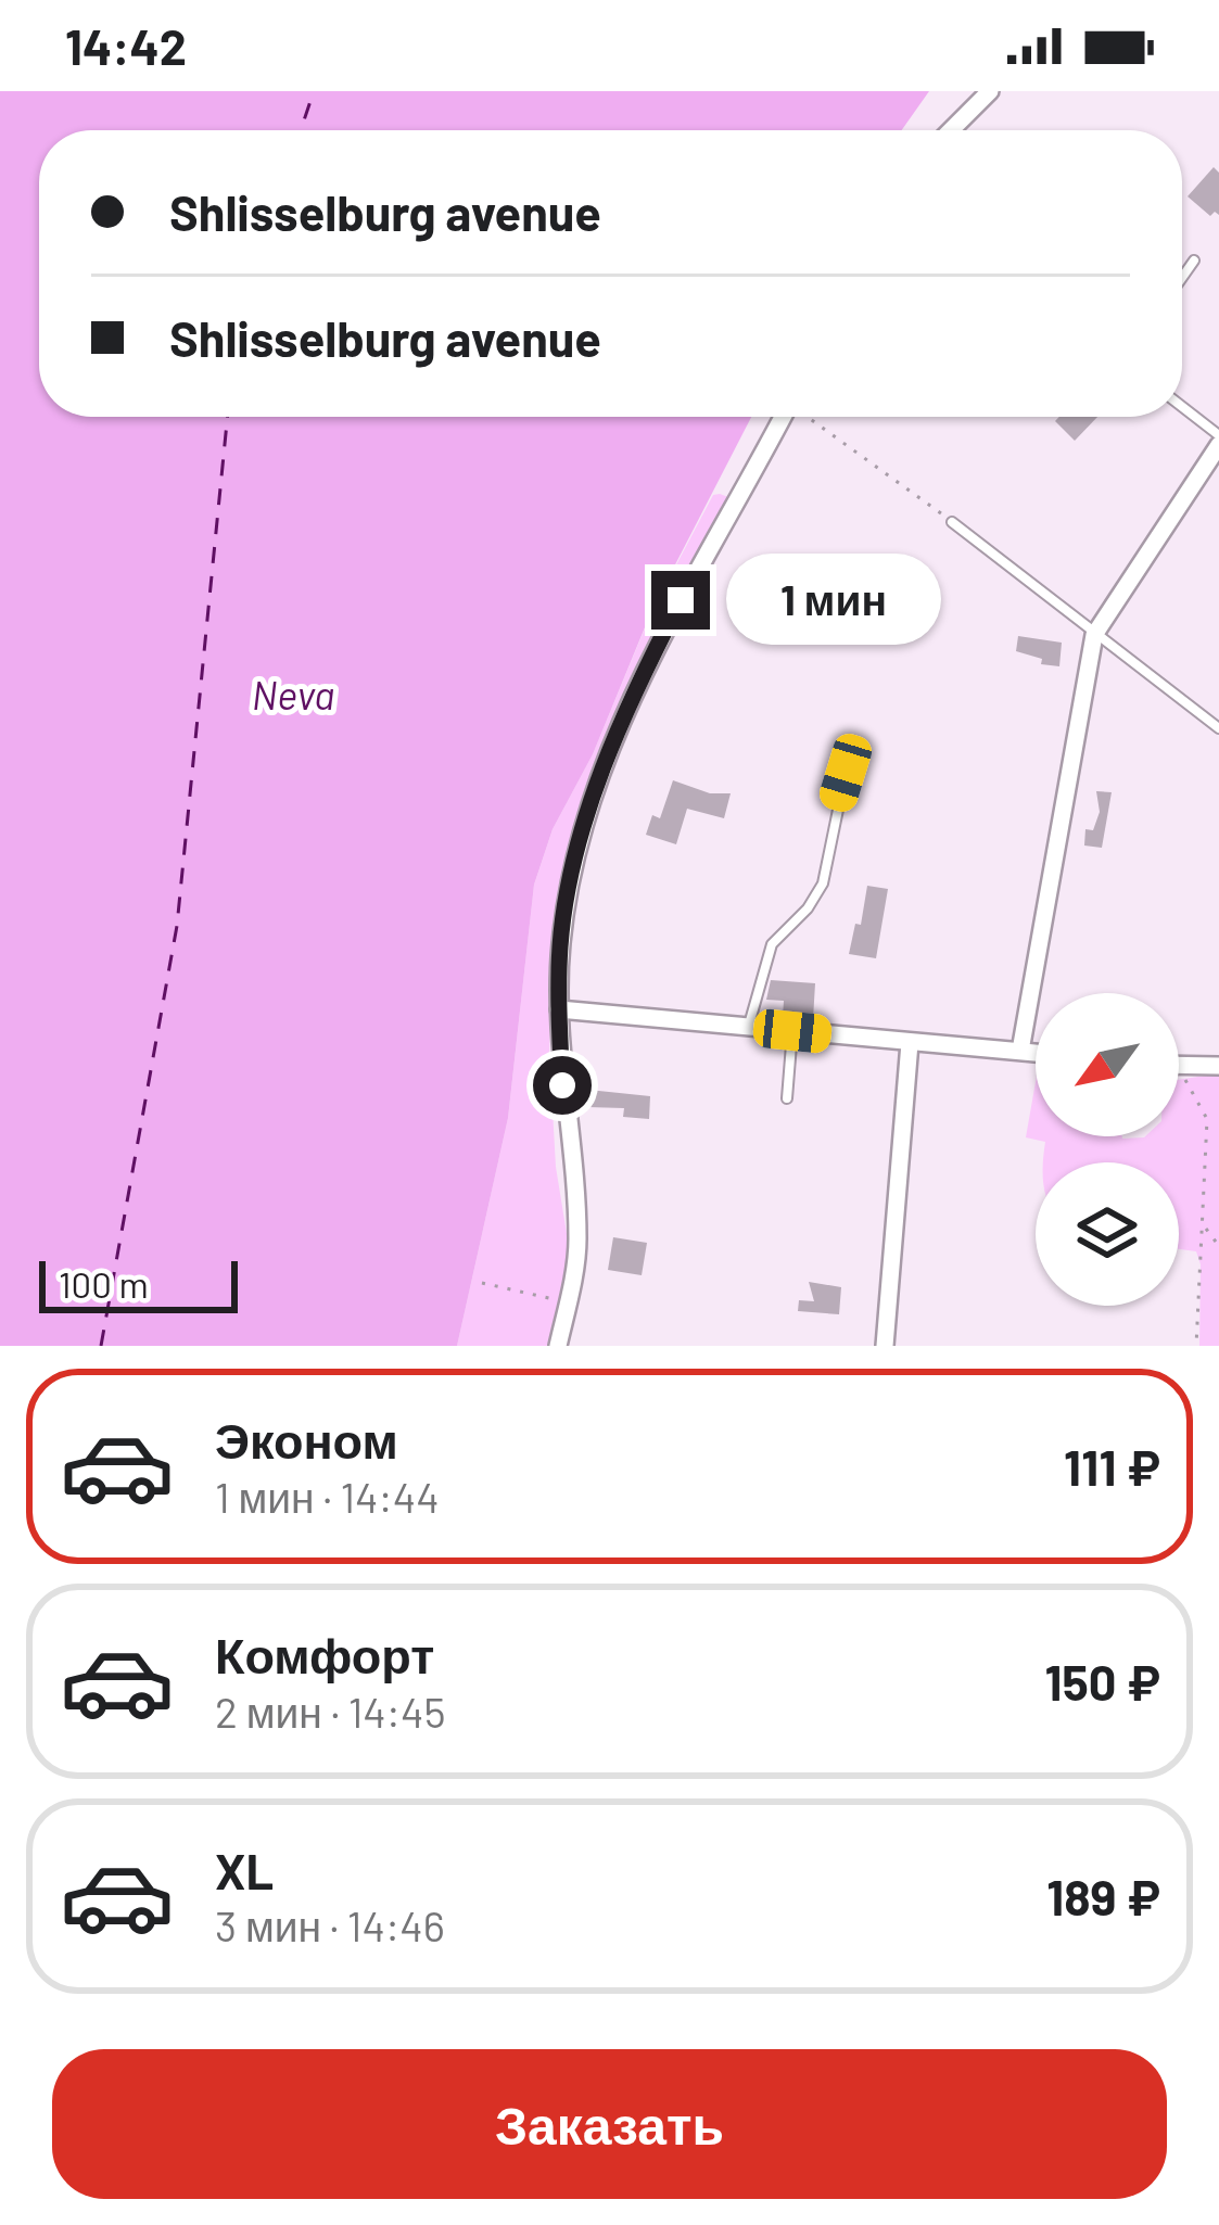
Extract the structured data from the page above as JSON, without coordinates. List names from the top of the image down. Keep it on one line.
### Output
{"water":["Neva"],"scale_bar":"100 m","north":"bottom left","page":{"status":"14:42","banner":["Shlisselburg avenue","Shlisselburg avenue"],"bubble":"1 мин","scale":"100 m","list":[{"name":"Эконом","note":"1 мин · 14:44","value":"111 ₽"},{"name":"Комфорт","note":"2 мин · 14:45","value":"150 ₽"},{"name":"XL","note":"3 мин · 14:46","value":"189 ₽"}],"buttons":"Заказать"}}
